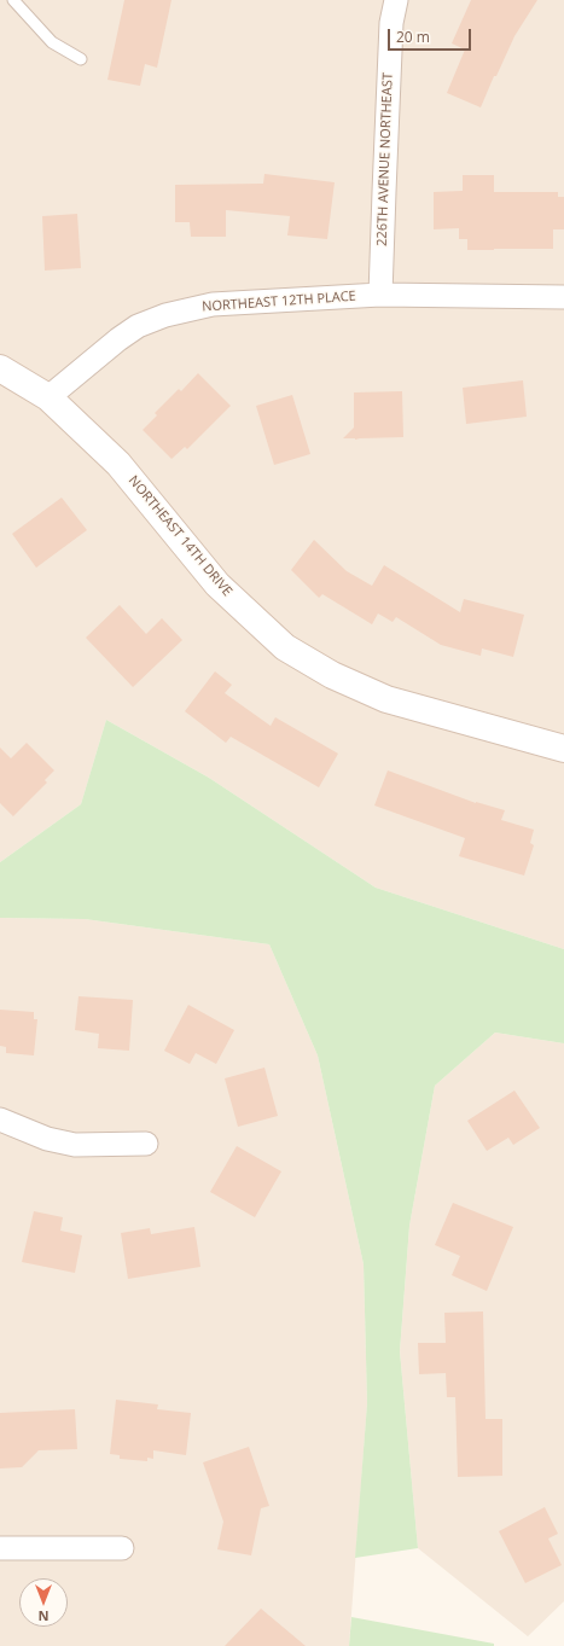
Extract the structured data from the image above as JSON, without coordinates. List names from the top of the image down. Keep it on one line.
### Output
{"streets":{"street":["226TH AVENUE NORTHEAST","NORTHEAST 12TH PLACE","NORTHEAST 14TH DRIVE"]},"crossings":[["226TH AVENUE NORTHEAST","NORTHEAST 12TH PLACE"],["NORTHEAST 12TH PLACE","NORTHEAST 14TH DRIVE"]],"scale_bar":"20 m","north":"bottom"}
